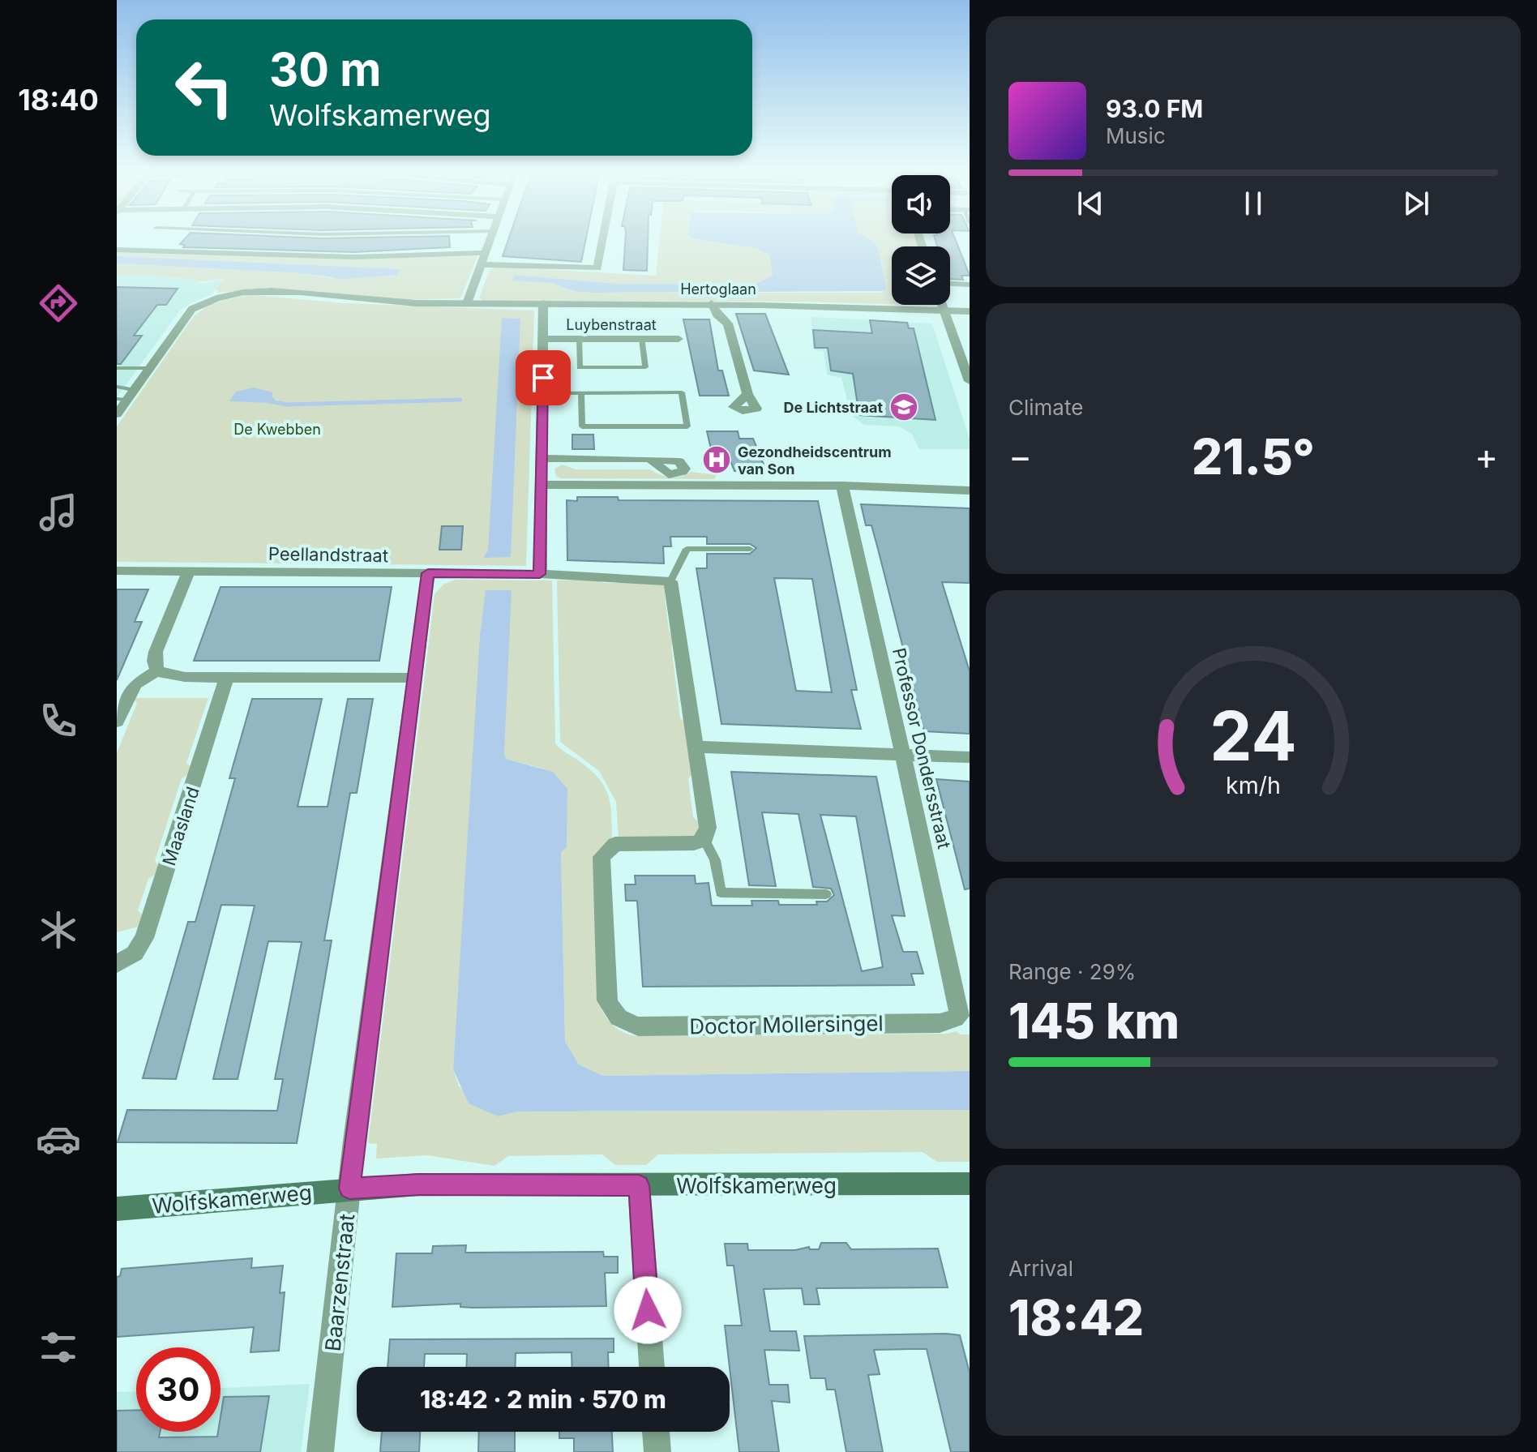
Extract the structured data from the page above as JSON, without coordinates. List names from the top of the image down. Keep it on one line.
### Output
{"streets":{"main road":["Wolfskamerweg"],"street":["Hertoglaan","Luybenstraat","Peellandstraat","Professor Dondersstraat","Maasland","Doctor Mollersingel","Baarzenstraat"]},"crossings":[["Peellandstraat","Baarzenstraat"],["Professor Dondersstraat","Doctor Mollersingel"],["Wolfskamerweg","Baarzenstraat"]],"parks":["De Kwebben"],"places":{"school or university":["De Lichtstraat"],"hospital":["Gezondheidscentrum van Son"]},"page":{"tabs":"18:40","turn":["30 m","Wolfskamerweg"],"song":["93.0 FM","Music"],"tile":["Climate",["Range · 29%","145 km"],["Arrival","18:42"]],"heat":["−","21.5°","+"],"limit":"30","trip":"18:42 · 2 min · 570 m","gauge":["24","km/h"]}}
